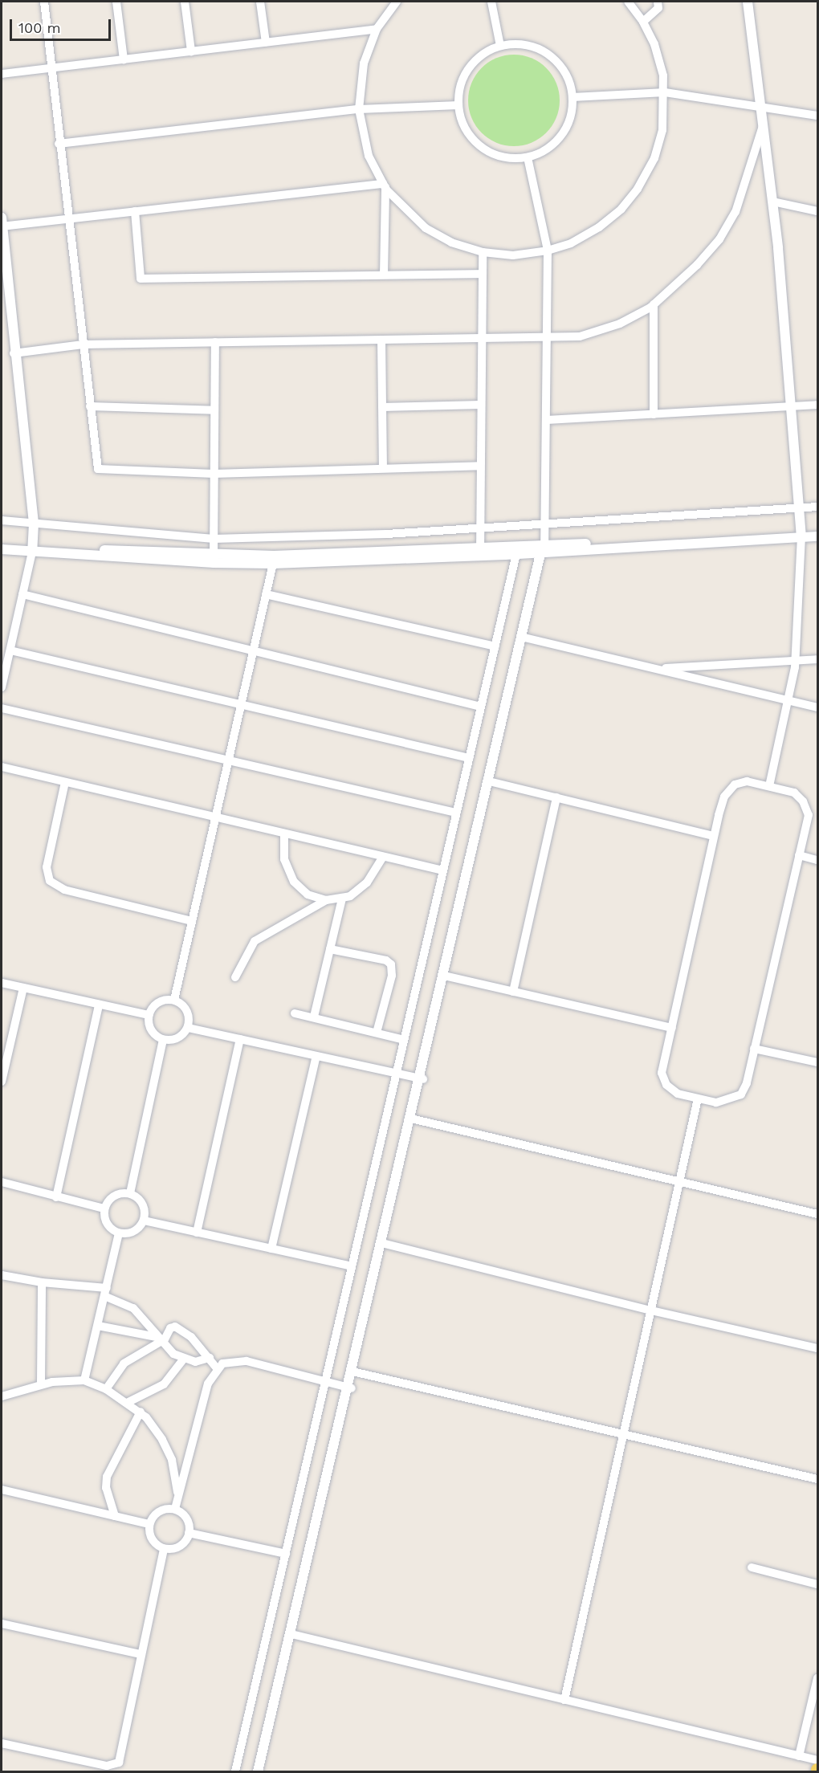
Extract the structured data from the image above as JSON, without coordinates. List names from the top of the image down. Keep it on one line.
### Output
{"scale_bar":"100 m"}
